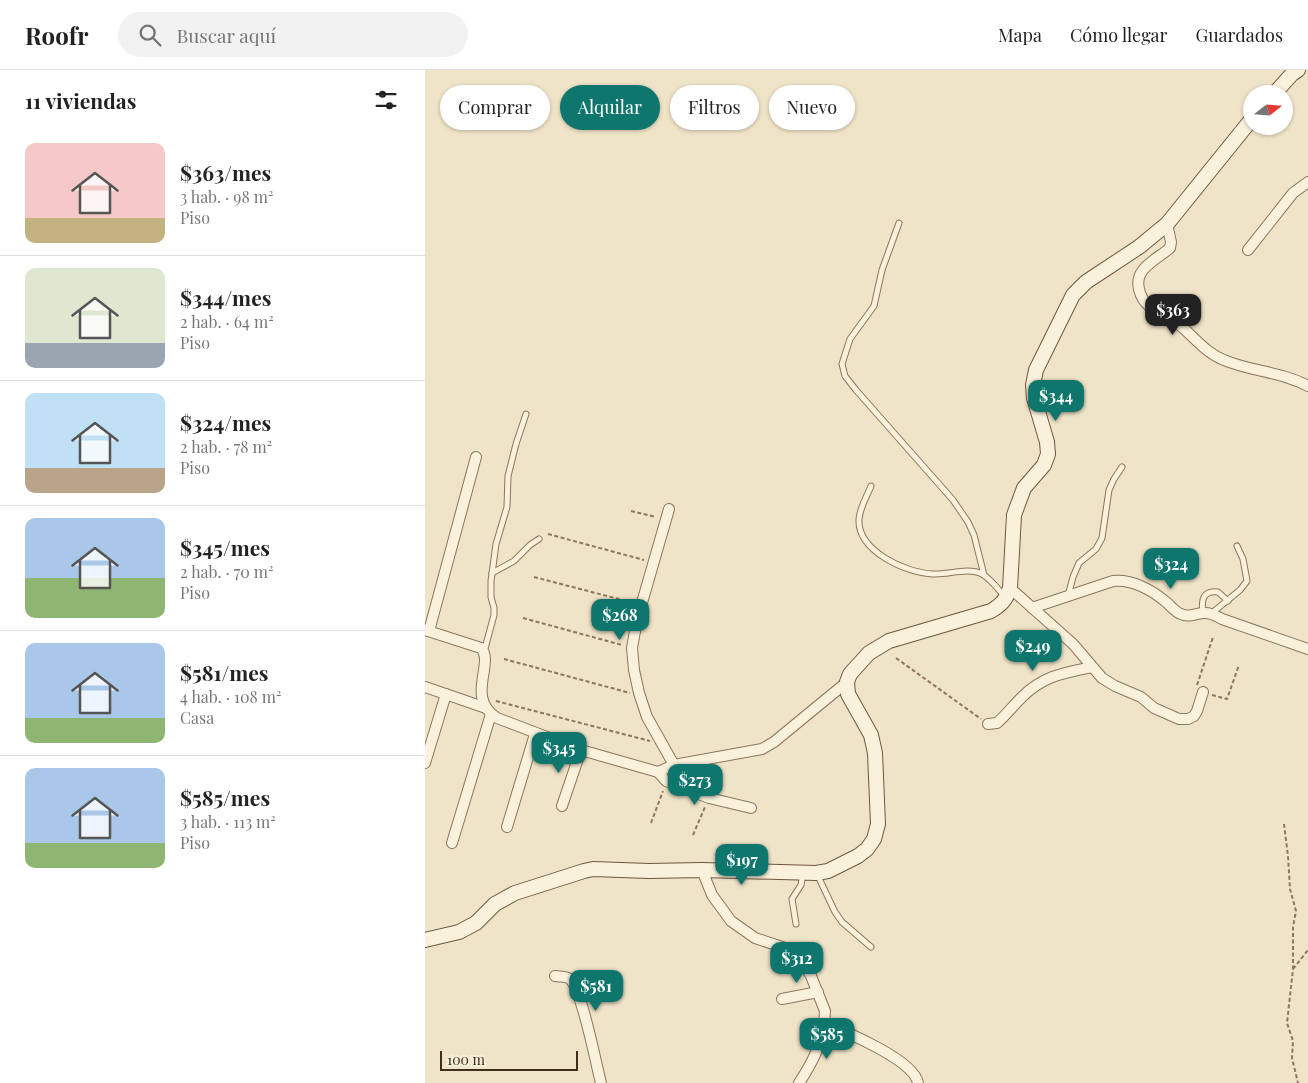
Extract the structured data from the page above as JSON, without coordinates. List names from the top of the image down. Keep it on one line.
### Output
{"scale_bar":"100 m","north":"right","page":{"header":"Roofr","search":"Buscar aquí","nav":["Mapa","Cómo llegar","Guardados"],"heading":"11 viviendas","chip":["Comprar","Alquilar","Filtros","Nuevo"],"list":[{"name":"$363/mes","note":"3 hab. · 98 m² · Piso"},{"name":"$344/mes","note":"2 hab. · 64 m² · Piso"},{"name":"$324/mes","note":"2 hab. · 78 m² · Piso"},{"name":"$345/mes","note":"2 hab. · 70 m² · Piso"},{"name":"$581/mes","note":"4 hab. · 108 m² · Casa"},{"name":"$585/mes","note":"3 hab. · 113 m² · Piso"}],"price":["$363","$344","$324","$268","$249","$345","$273","$197","$312","$581","$585"],"scale":"100 m"}}
